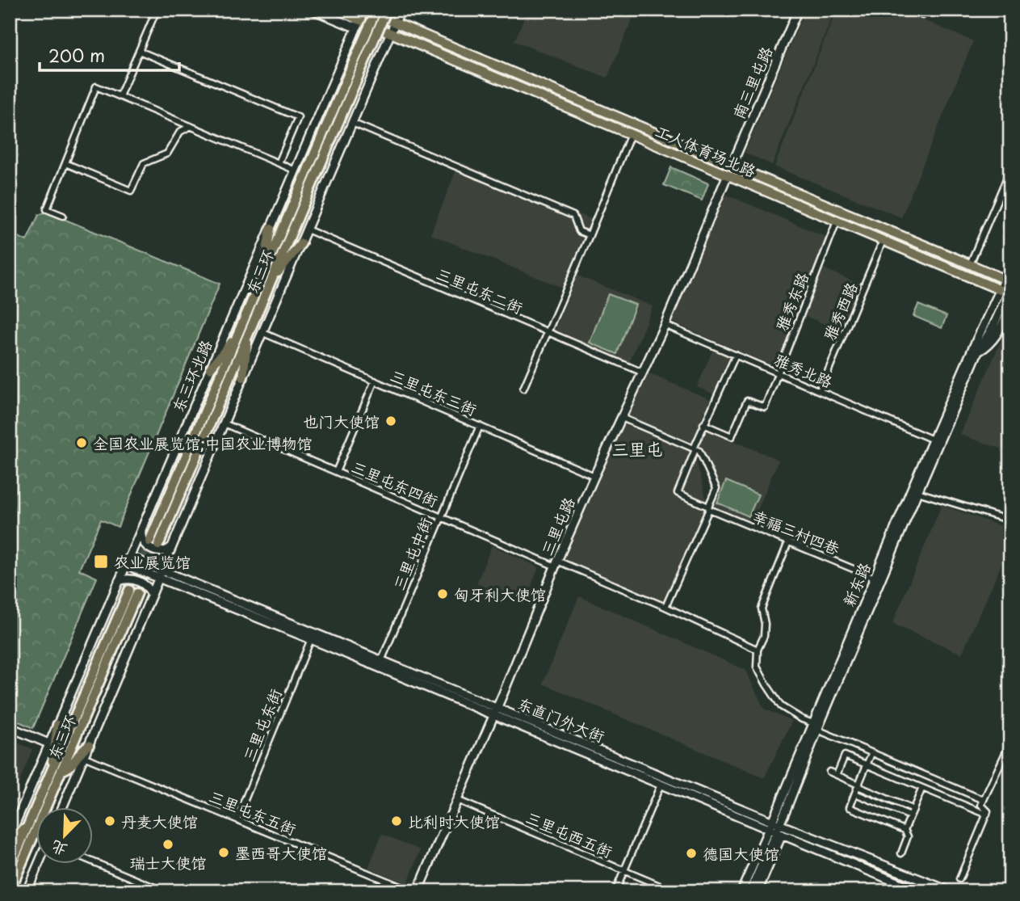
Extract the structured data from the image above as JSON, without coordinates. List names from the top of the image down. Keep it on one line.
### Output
{"streets":{"highway":["东三环"],"main road":["工人体育场北路"],"street":["南三里屯路","三里屯东二街","雅秀东路","雅秀西路","雅秀北路","东三环北路","三里屯东三街","三里屯东四街","三里屯路","幸福三村四巷","三里屯中街","新东路","东直门外大街","三里屯东街","三里屯东五街","三里屯西五街"]},"crossings":[["南三里屯路","工人体育场北路"],["工人体育场北路","雅秀东路"],["工人体育场北路","雅秀西路"],["工人体育场北路","东三环北路"],["工人体育场北路","三里屯路"],["工人体育场北路","新东路"],["三里屯东二街","三里屯路"],["雅秀东路","雅秀北路"],["雅秀西路","雅秀北路"],["雅秀北路","三里屯路"],["雅秀北路","新东路"],["三里屯东三街","三里屯路"],["三里屯东三街","三里屯中街"],["三里屯东四街","三里屯路"],["三里屯东四街","三里屯中街"],["三里屯路","东直门外大街"],["三里屯路","三里屯西五街"],["幸福三村四巷","新东路"],["三里屯中街","东直门外大街"],["新东路","东直门外大街"],["东直门外大街","三里屯东街"],["三里屯东街","三里屯东五街"]],"districts":["三里屯"],"places":{"other":["也门大使馆","全国农业展览馆;中国农业博物馆","匈牙利大使馆","丹麦大使馆","比利时大使馆","瑞士大使馆","墨西哥大使馆","德国大使馆"],"transit":["农业展览馆"]},"scale_bar":"200 m","north":"bottom left"}
